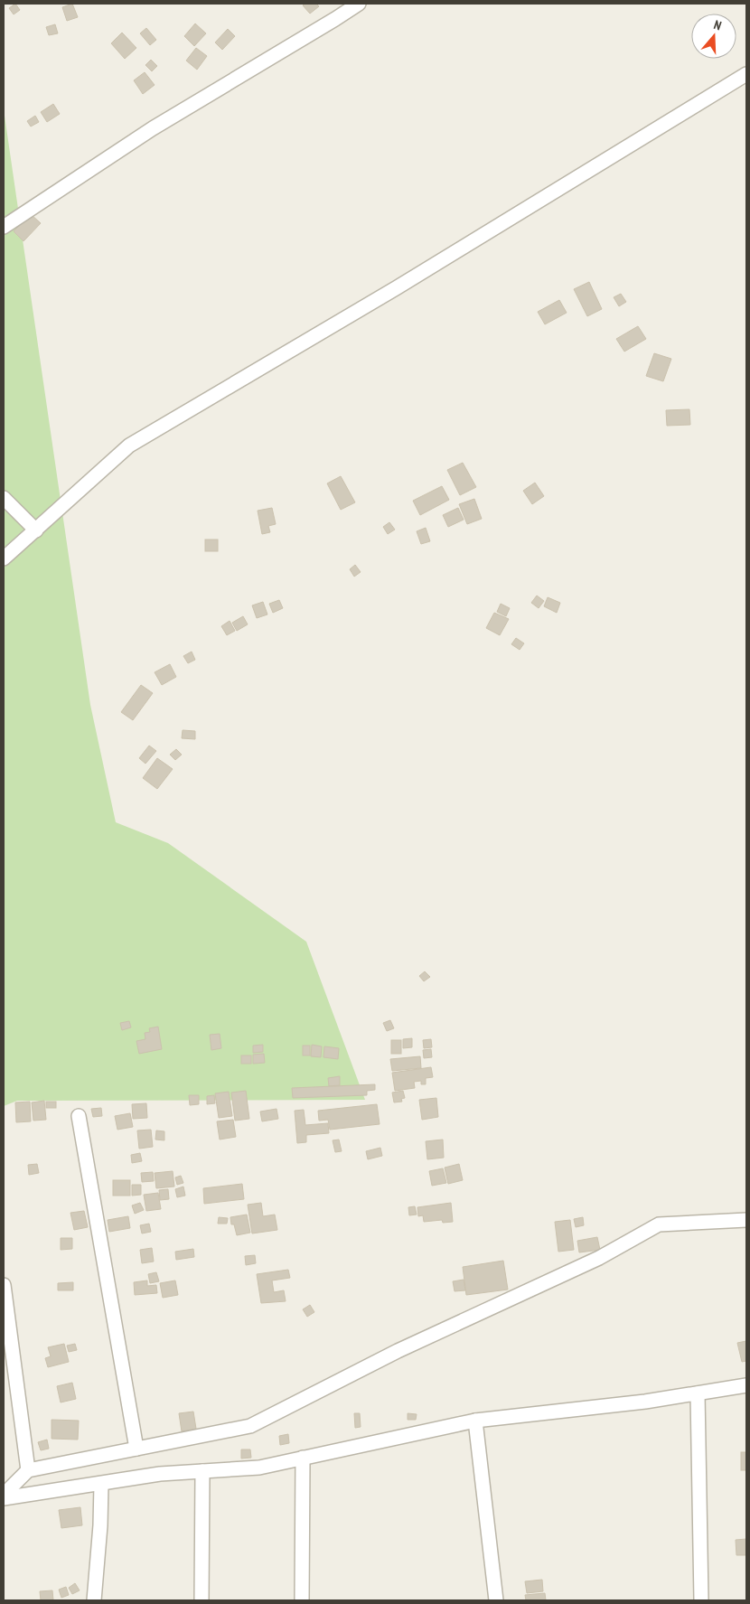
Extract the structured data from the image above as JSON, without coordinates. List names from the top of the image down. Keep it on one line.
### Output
{"north":"top"}
